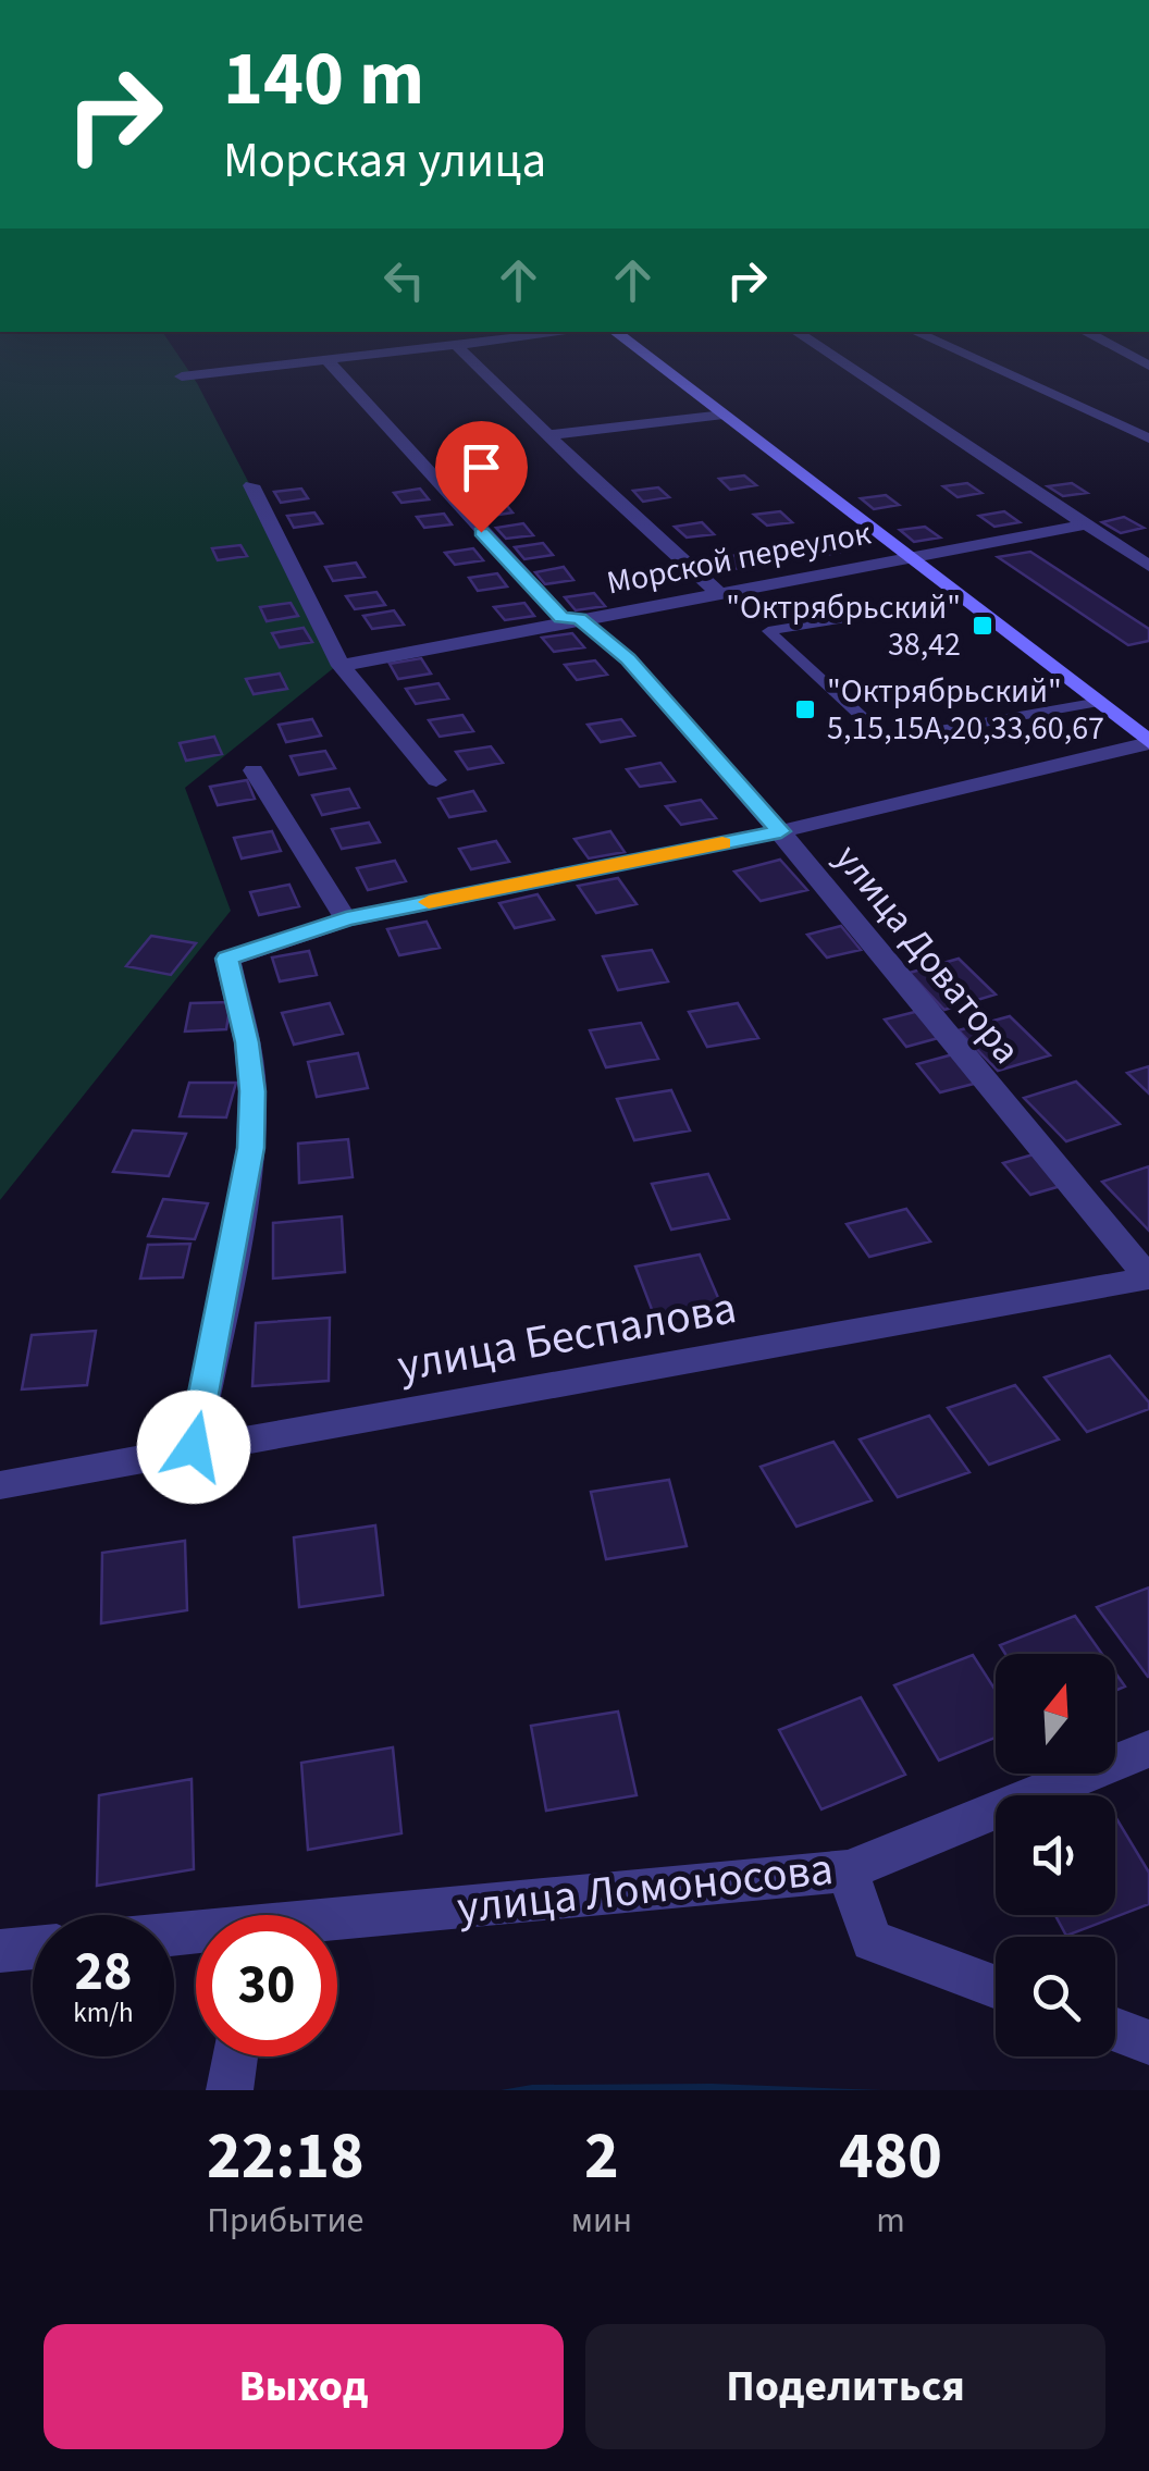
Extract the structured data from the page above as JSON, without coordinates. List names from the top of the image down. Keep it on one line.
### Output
{"streets":{"street":["Морской переулок","улица Доватора","улица Беспалова","улица Ломоносова"]},"crossings":[["Морской переулок","улица Доватора"],["улица Доватора","улица Беспалова"]],"places":{"transit":["\"Октрябрьский\" 38,42","\"Октрябрьский\" 5,15,15А,20,33,60,67"]},"north":"top","page":{"turn":["140 m","Морская улица"],"speed":"28 km/h","limit":"30","eta":["22:18","Прибытие","2","мин","480","m"],"buttons":["Выход","Поделиться"]}}
